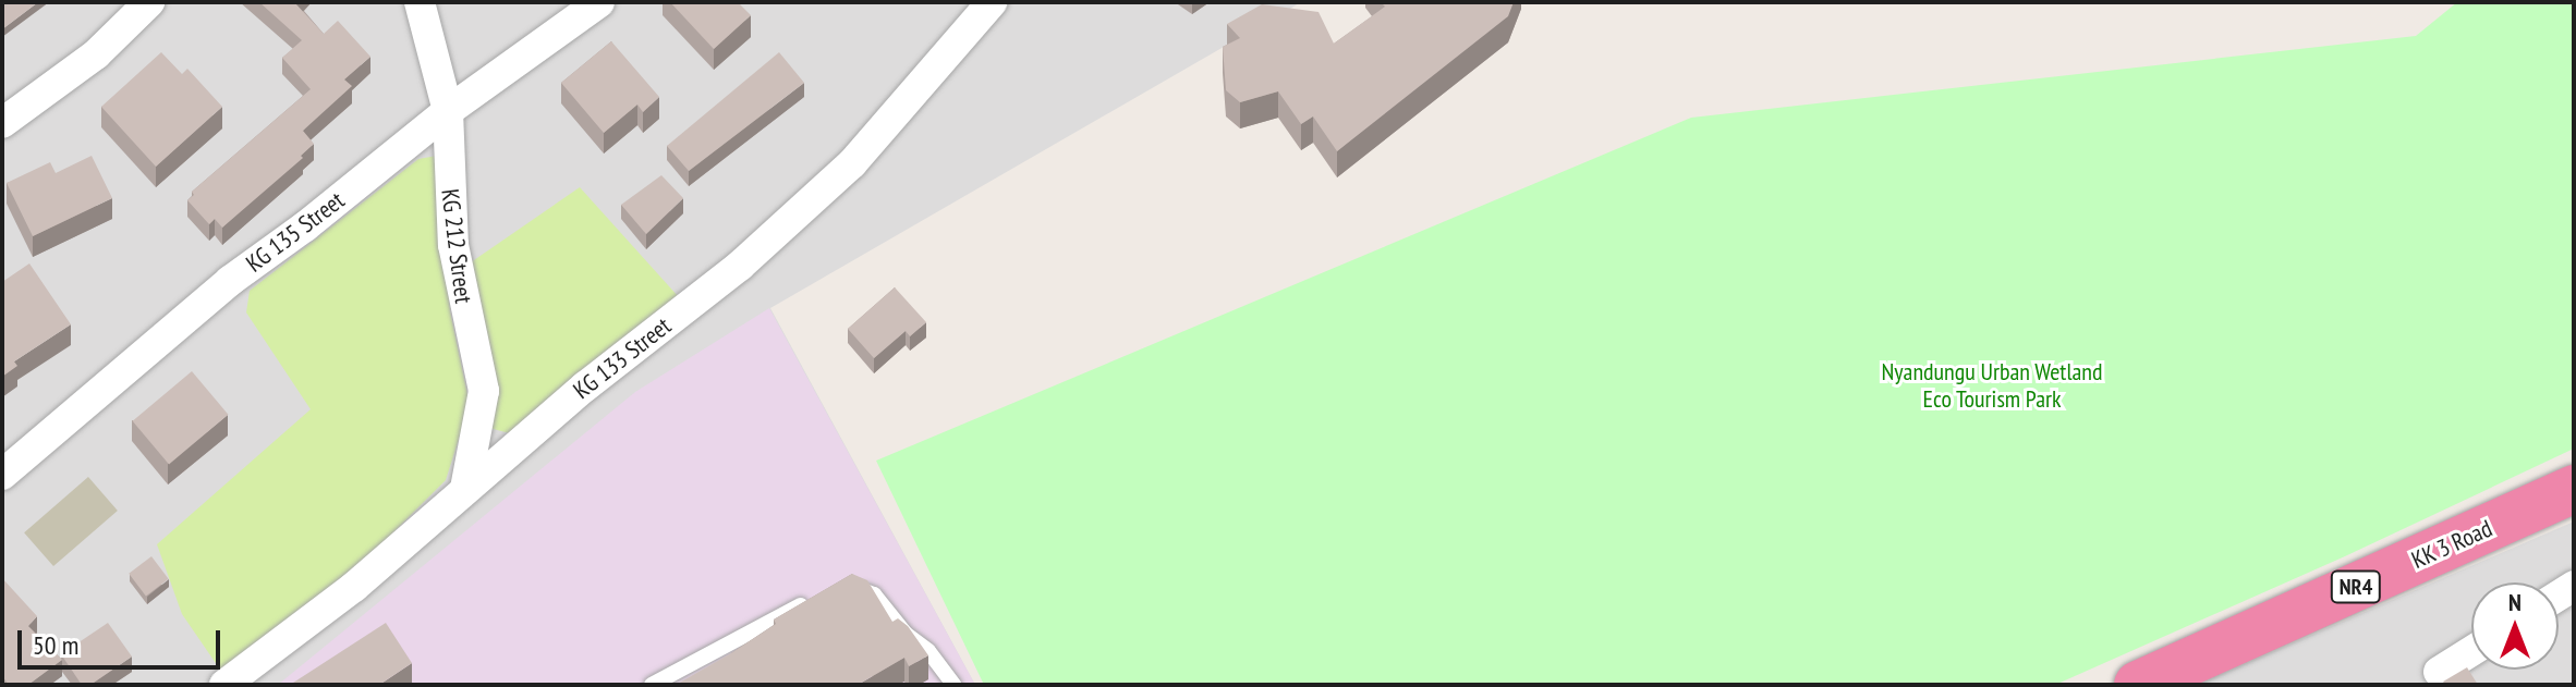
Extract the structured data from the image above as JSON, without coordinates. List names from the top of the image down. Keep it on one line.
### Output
{"streets":{"highway":["KK 3 Road","NR4"],"street":["KG 135 Street","KG 212 Street","KG 133 Street"]},"crossings":[["KG 135 Street","KG 212 Street"],["KG 212 Street","KG 133 Street"]],"parks":["Nyandungu Urban Wetland Eco Tourism Park"],"scale_bar":"50 m","north":"top"}
